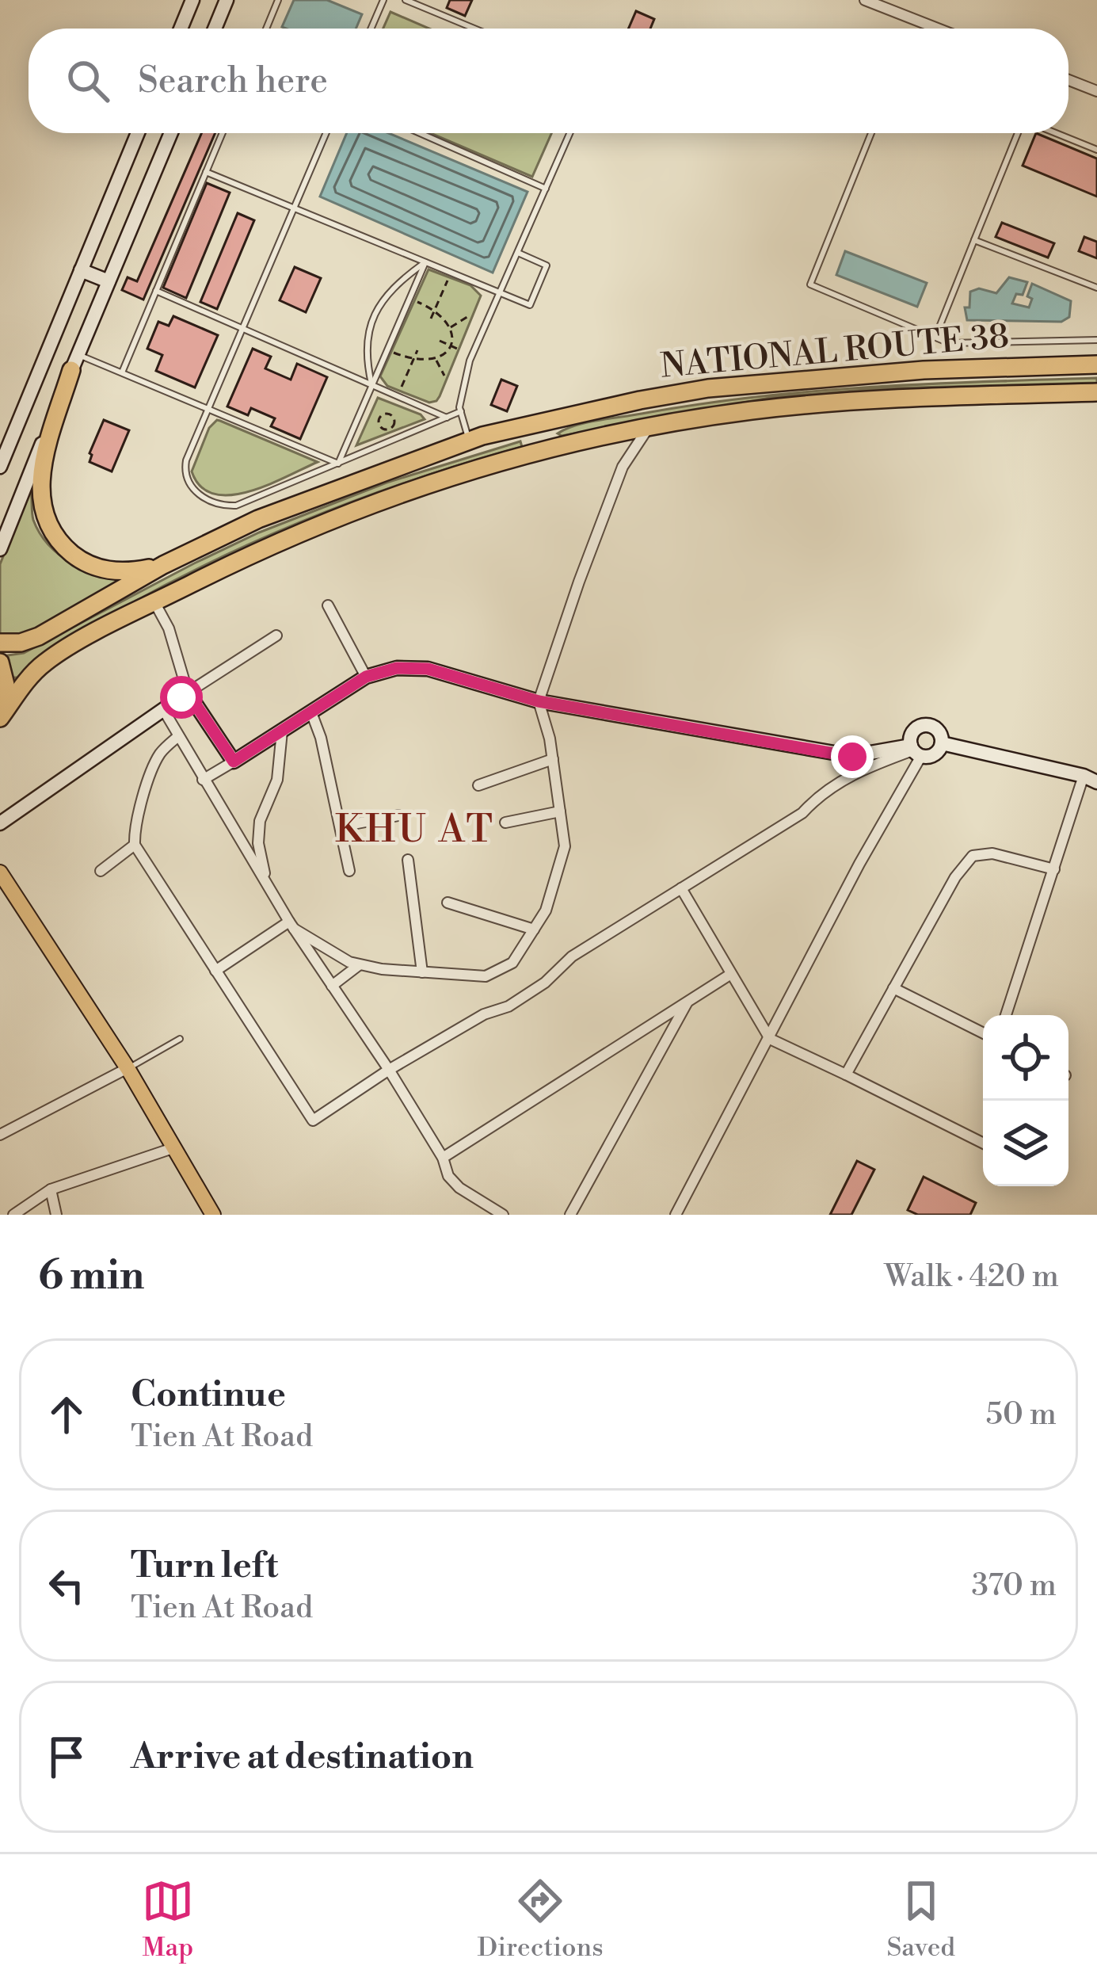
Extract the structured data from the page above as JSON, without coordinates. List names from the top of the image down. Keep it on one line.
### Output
{"streets":{"highway":["NATIONAL ROUTE 38"]},"districts":["KHU AT"],"page":{"search":"Search here","heading":["6 min","Walk · 420 m"],"list":[["Continue","Tien At Road","50 m"],["Turn left","Tien At Road","370 m"],"Arrive at destination"],"nav":["Map","Directions","Saved"]}}
